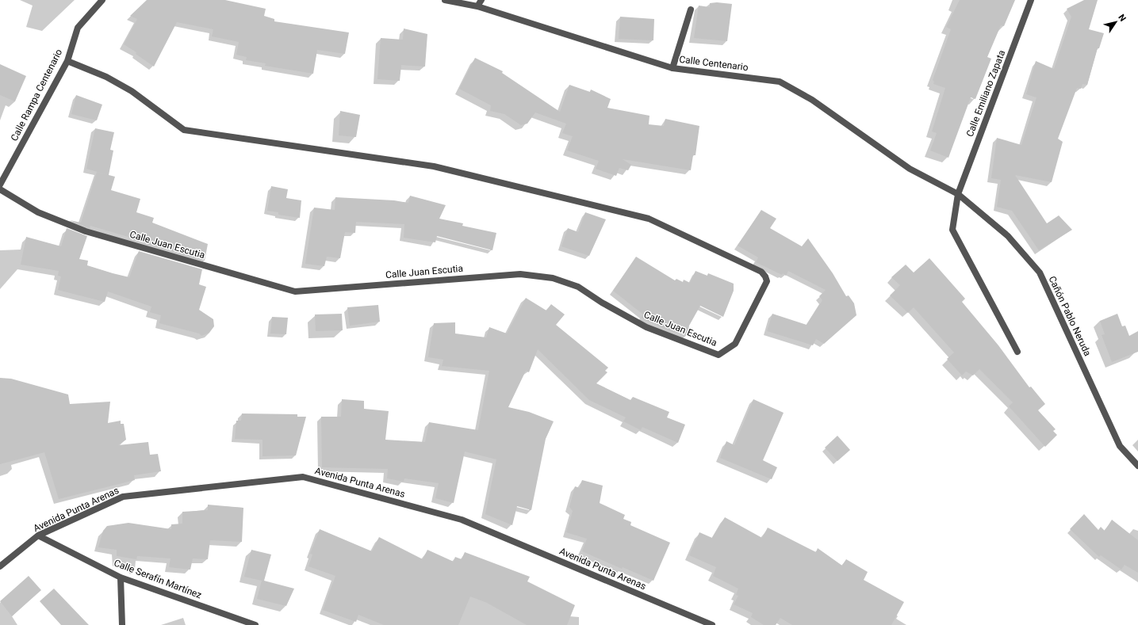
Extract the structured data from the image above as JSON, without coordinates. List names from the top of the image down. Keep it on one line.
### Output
{"streets":{"street":["Calle Centenario","Calle Emiliano Zapata","Calle Rampa Centenario","Calle Juan Escutia","Cañón Pablo Neruda","Avenida Punta Arenas","Calle Serafín Martínez"]},"crossings":[["Calle Centenario","Calle Emiliano Zapata"],["Calle Centenario","Cañón Pablo Neruda"],["Calle Emiliano Zapata","Cañón Pablo Neruda"],["Calle Rampa Centenario","Calle Juan Escutia"],["Avenida Punta Arenas","Calle Serafín Martínez"]],"north":"top right"}
